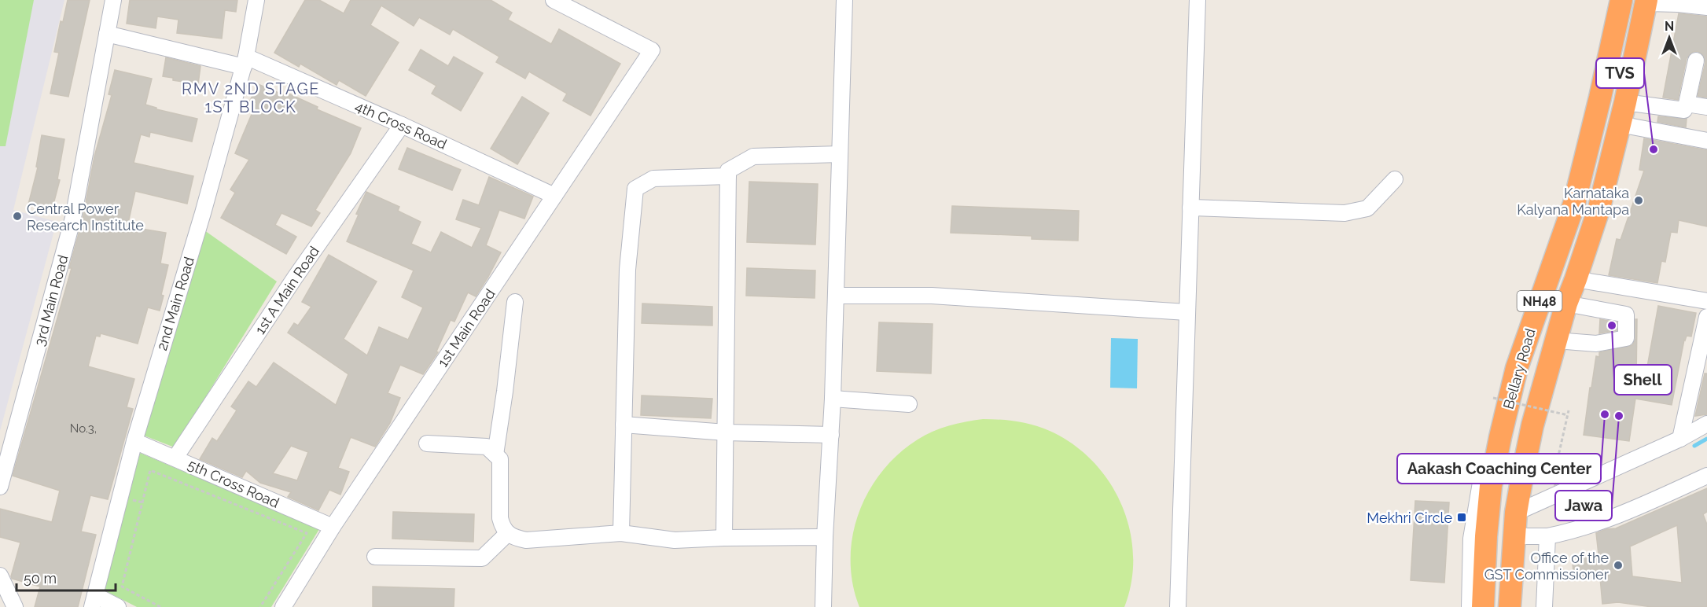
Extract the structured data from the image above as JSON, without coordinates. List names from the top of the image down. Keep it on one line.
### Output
{"streets":{"highway":["NH48","Bellary Road"],"street":["4th Cross Road","1st A Main Road","3rd Main Road","2nd Main Road","1st Main Road","5th Cross Road"]},"crossings":[["4th Cross Road","1st A Main Road"],["4th Cross Road","3rd Main Road"],["4th Cross Road","2nd Main Road"],["4th Cross Road","1st Main Road"],["1st A Main Road","5th Cross Road"],["2nd Main Road","5th Cross Road"],["1st Main Road","5th Cross Road"]],"districts":["RMV 2ND STAGE 1ST BLOCK"],"places":{"other":["TVS","Karnataka Kalyana Mantapa","Central Power Research Institute","Shell","Aakash Coaching Center","Jawa","Office of the GST Commissioner"],"transit":["Mekhri Circle"]},"house_numbers":["No.3,"],"scale_bar":"50 m","north":"top"}
